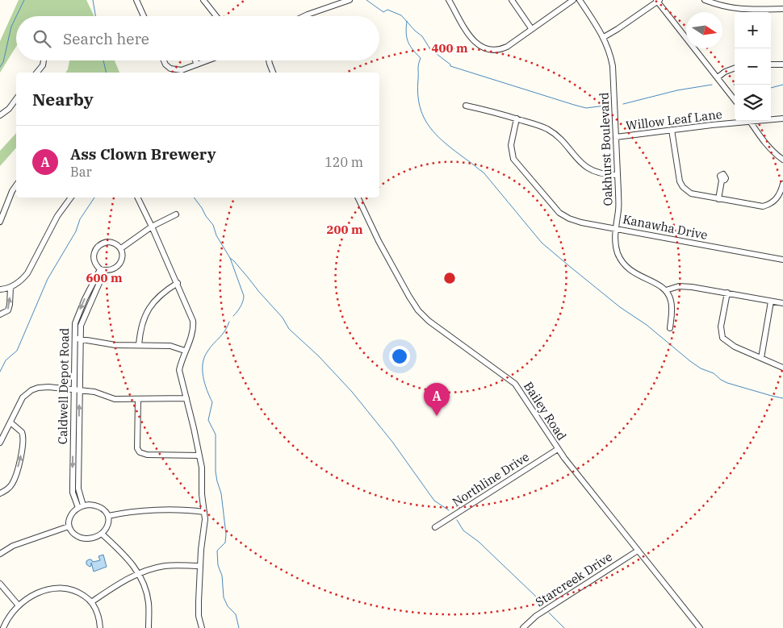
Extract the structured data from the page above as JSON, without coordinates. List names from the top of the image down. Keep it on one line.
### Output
{"streets":{"street":["Willow Leaf Lane","Oakhurst Boulevard","Kanawha Drive","Caldwell Depot Road","Bailey Road","Northline Drive","Starcreek Drive"]},"crossings":[["Willow Leaf Lane","Oakhurst Boulevard"],["Oakhurst Boulevard","Kanawha Drive"],["Bailey Road","Northline Drive"],["Bailey Road","Starcreek Drive"]],"north":"right","page":{"map_buttons":["+","−"],"search":"Search here","heading":"Nearby","list":[{"mark":"A","name":"Ass Clown Brewery","note":"Bar","value":"120 m"}],"pins":"A"},"rings":["400 m","200 m","600 m"]}
